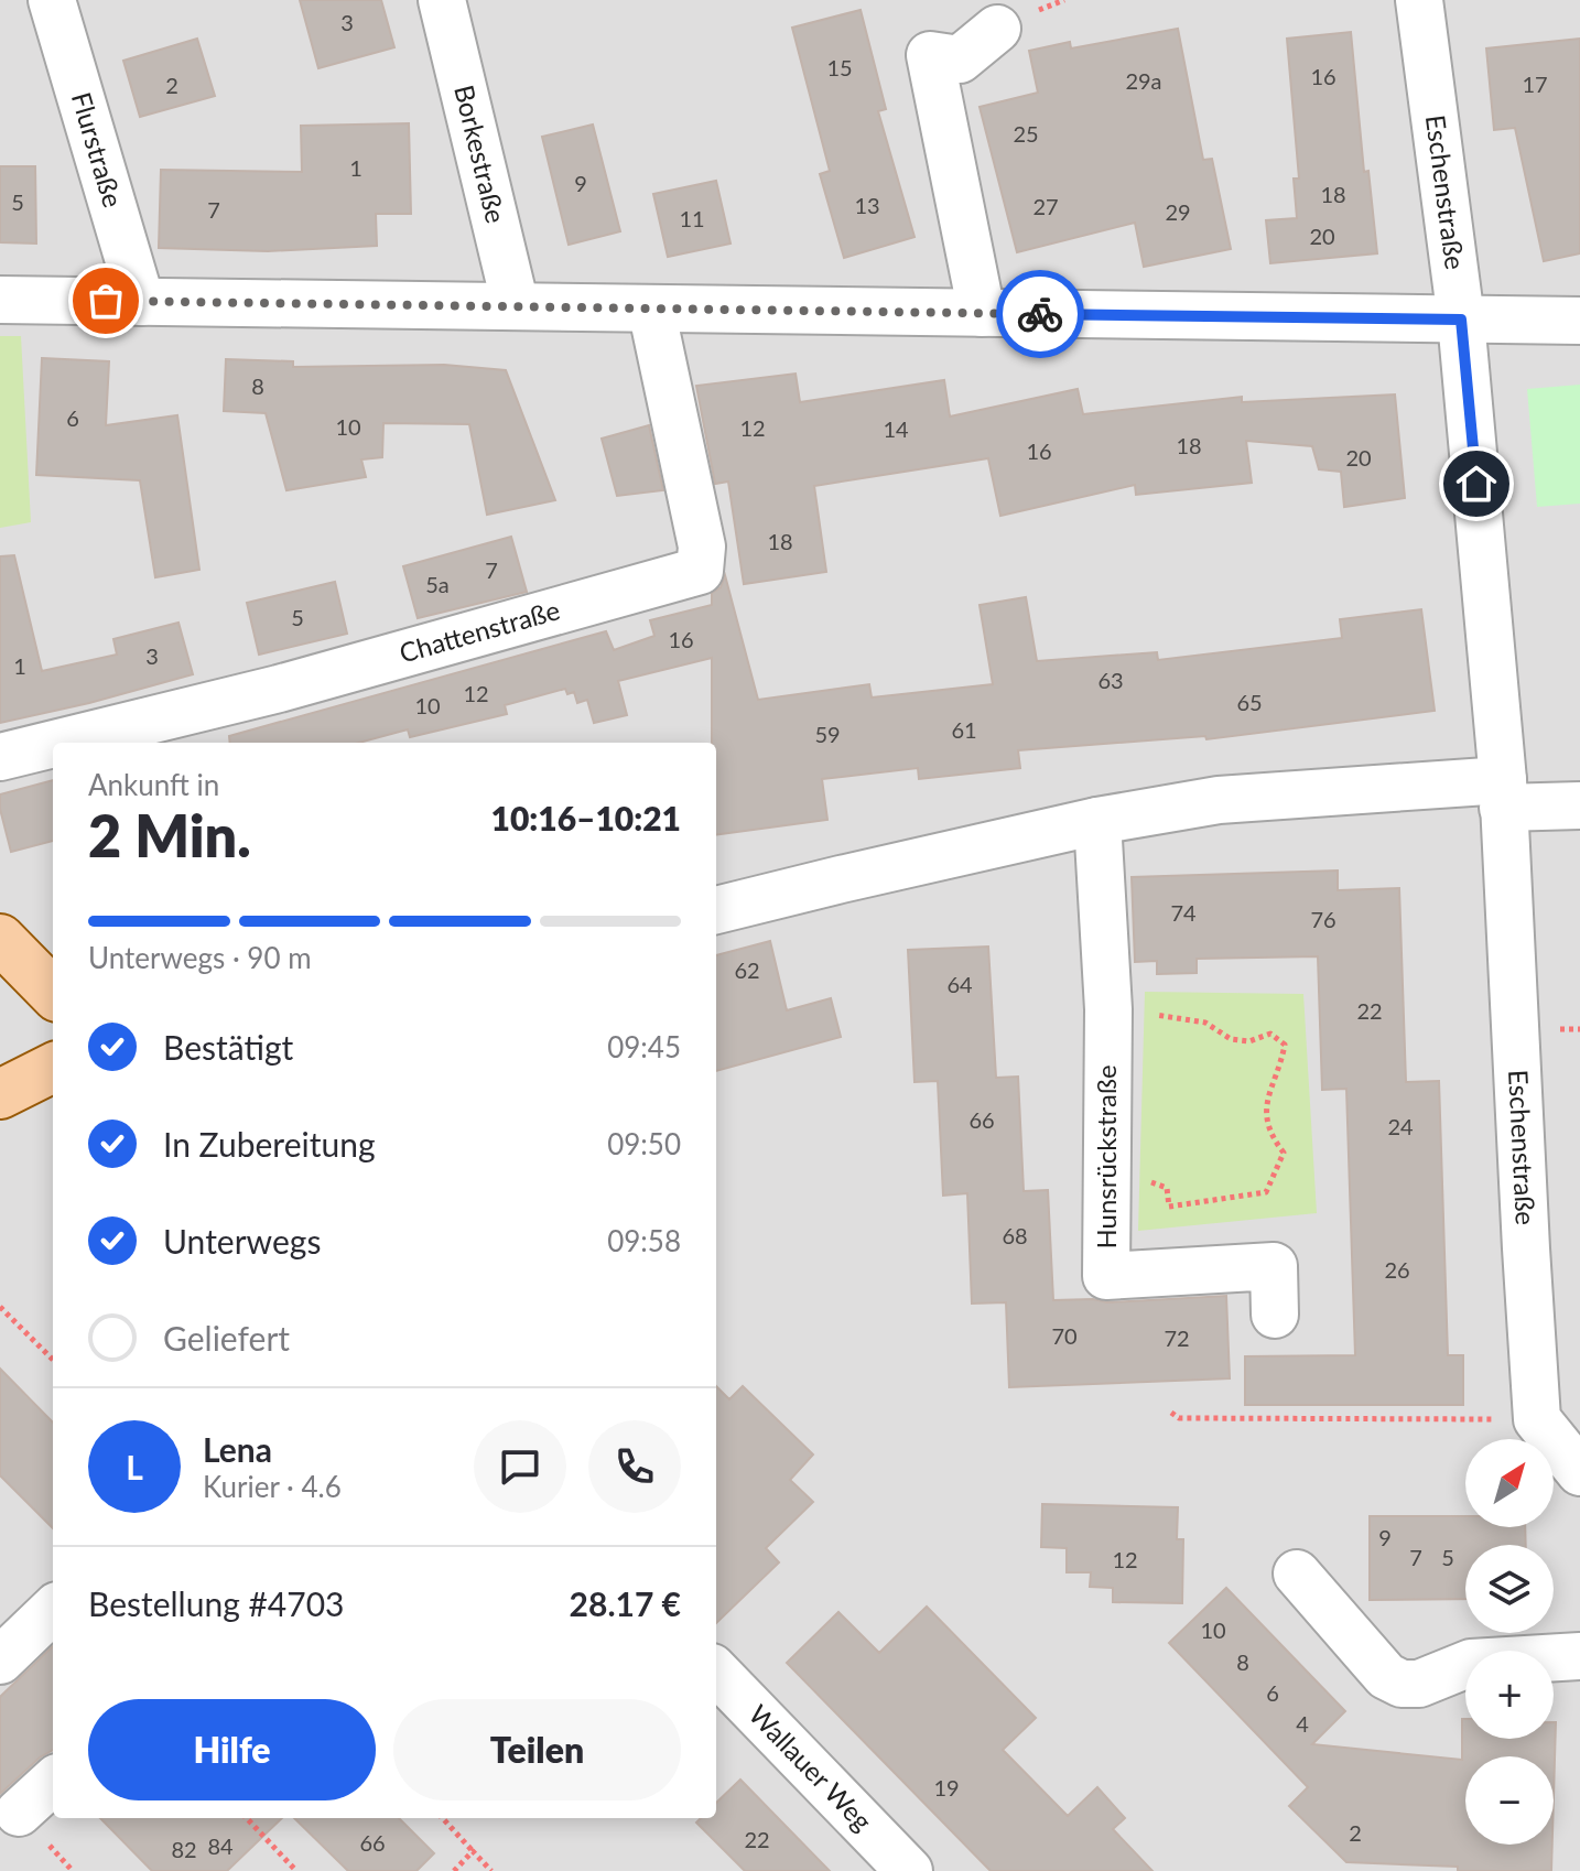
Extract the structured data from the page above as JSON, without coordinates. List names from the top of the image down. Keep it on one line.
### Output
{"streets":{"street":["Flurstraße","Borkestraße","Eschenstraße","Chattenstraße","Hunsrückstraße","Wallauer Weg"]},"house_numbers":["3","15","16","29a","17","2","25","1","9","18","5","13","27","7","29","11","20","8","6","10","12","14","18","16","20","18","7","5a","5","16","3","1","63","12","65","10","61","59","74","76","62","64","22","66","24","68","26","70","72","9","7","5","12","10","8","6","4","19","2","22","66","84","82"],"north":"top right","page":{"heading":["2 Min.","Ankunft in","10:16–10:21"],"panel":["Lena","Kurier · 4.6","Bestellung #4703","28.17 €"],"bar":"Unterwegs · 90 m","list":[["Bestätigt","09:45"],["In Zubereitung","09:50"],["Unterwegs","09:58"],"Geliefert"],"round":"L","map_buttons":["+","−"],"buttons":["Hilfe","Teilen"]}}
